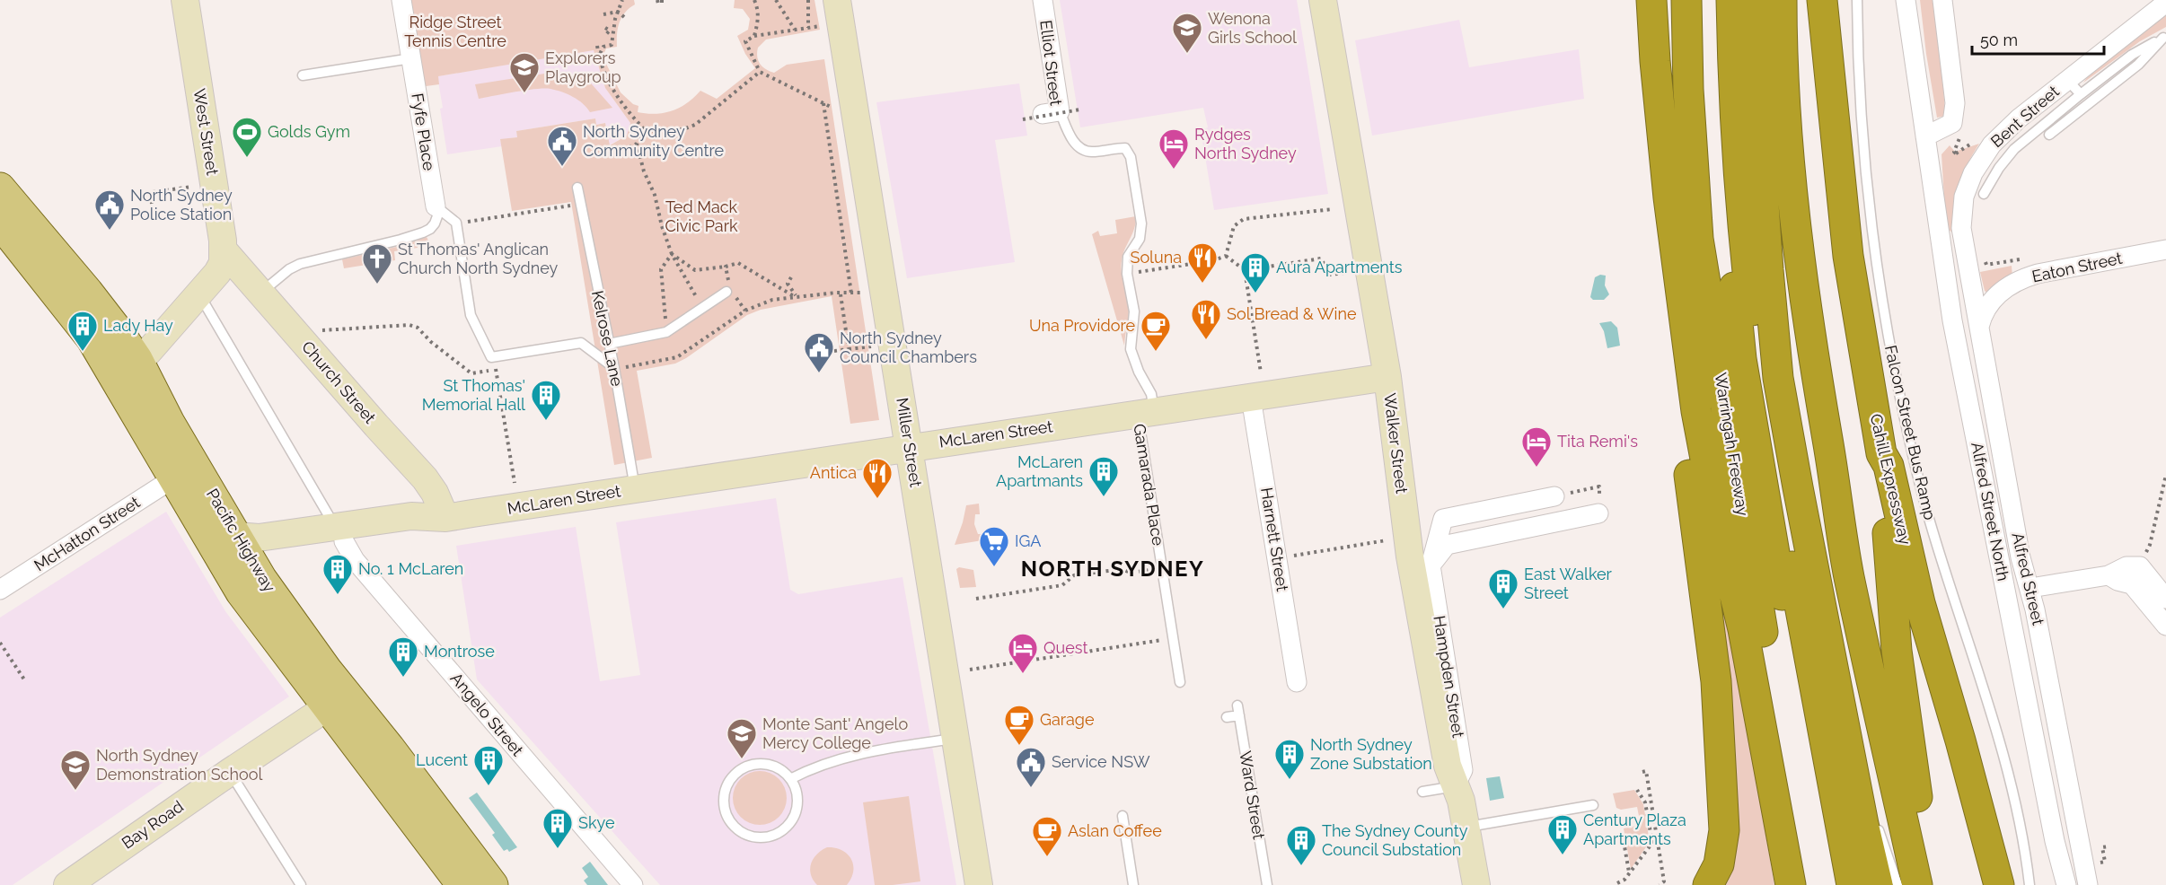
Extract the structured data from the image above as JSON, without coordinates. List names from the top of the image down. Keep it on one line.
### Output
{"streets":{"highway":["Warringah Freeway","Cahill Expressway"],"main road":["Pacific Highway"],"street":["Elliot Street","Bent Street","West Street","Fyfe Place","Eaton Street","Church Street","McLaren Street","Miller Street","Walker Street","Alfred Street North","McHatton Street","Harnett Street","Alfred Street","Hampden Street","Angelo Street","Bay Road"],"lane":["Kelrose Lane","Falcon Street Bus Ramp","Gamarada Place","Ward Street"]},"crossings":[["Bent Street","Alfred Street"],["West Street","Church Street"],["Eaton Street","Alfred Street"],["Kelrose Lane","McLaren Street"],["Church Street","McLaren Street"],["McLaren Street","Miller Street"],["McLaren Street","Walker Street"],["McLaren Street","Gamarada Place"],["McLaren Street","Harnett Street"],["McLaren Street","Pacific Highway"],["McLaren Street","Angelo Street"],["Walker Street","Hampden Street"],["McHatton Street","Pacific Highway"],["Pacific Highway","Bay Road"]],"districts":["NORTH SYDNEY"],"parks":["Ridge Street Tennis Centre","Ted Mack Civic Park"],"places":{"school or university":["Wenona Girls School","Explorers Playgroup","Monte Sant' Angelo Mercy College","North Sydney Demonstration School"],"sports":["Golds Gym"],"public building":["North Sydney Community Centre","North Sydney Police Station","North Sydney Council Chambers","Service NSW"],"hotel":["Rydges North Sydney","Tita Remi's","Quest"],"restaurant":["Soluna","Sol Bread & Wine","Antica"],"church":["St Thomas' Anglican Church North Sydney"],"building":["Aura Apartments","Lady Hay","St Thomas' Memorial Hall","McLaren Apartmants","No. 1 McLaren","East Walker Street","Montrose","North Sydney Zone Substation","Lucent","Skye","Century Plaza Apartments","The Sydney County Council Substation"],"cafe":["Una Providore","Garage","Aslan Coffee"],"supermarket":["IGA"]},"scale_bar":"50 m"}
